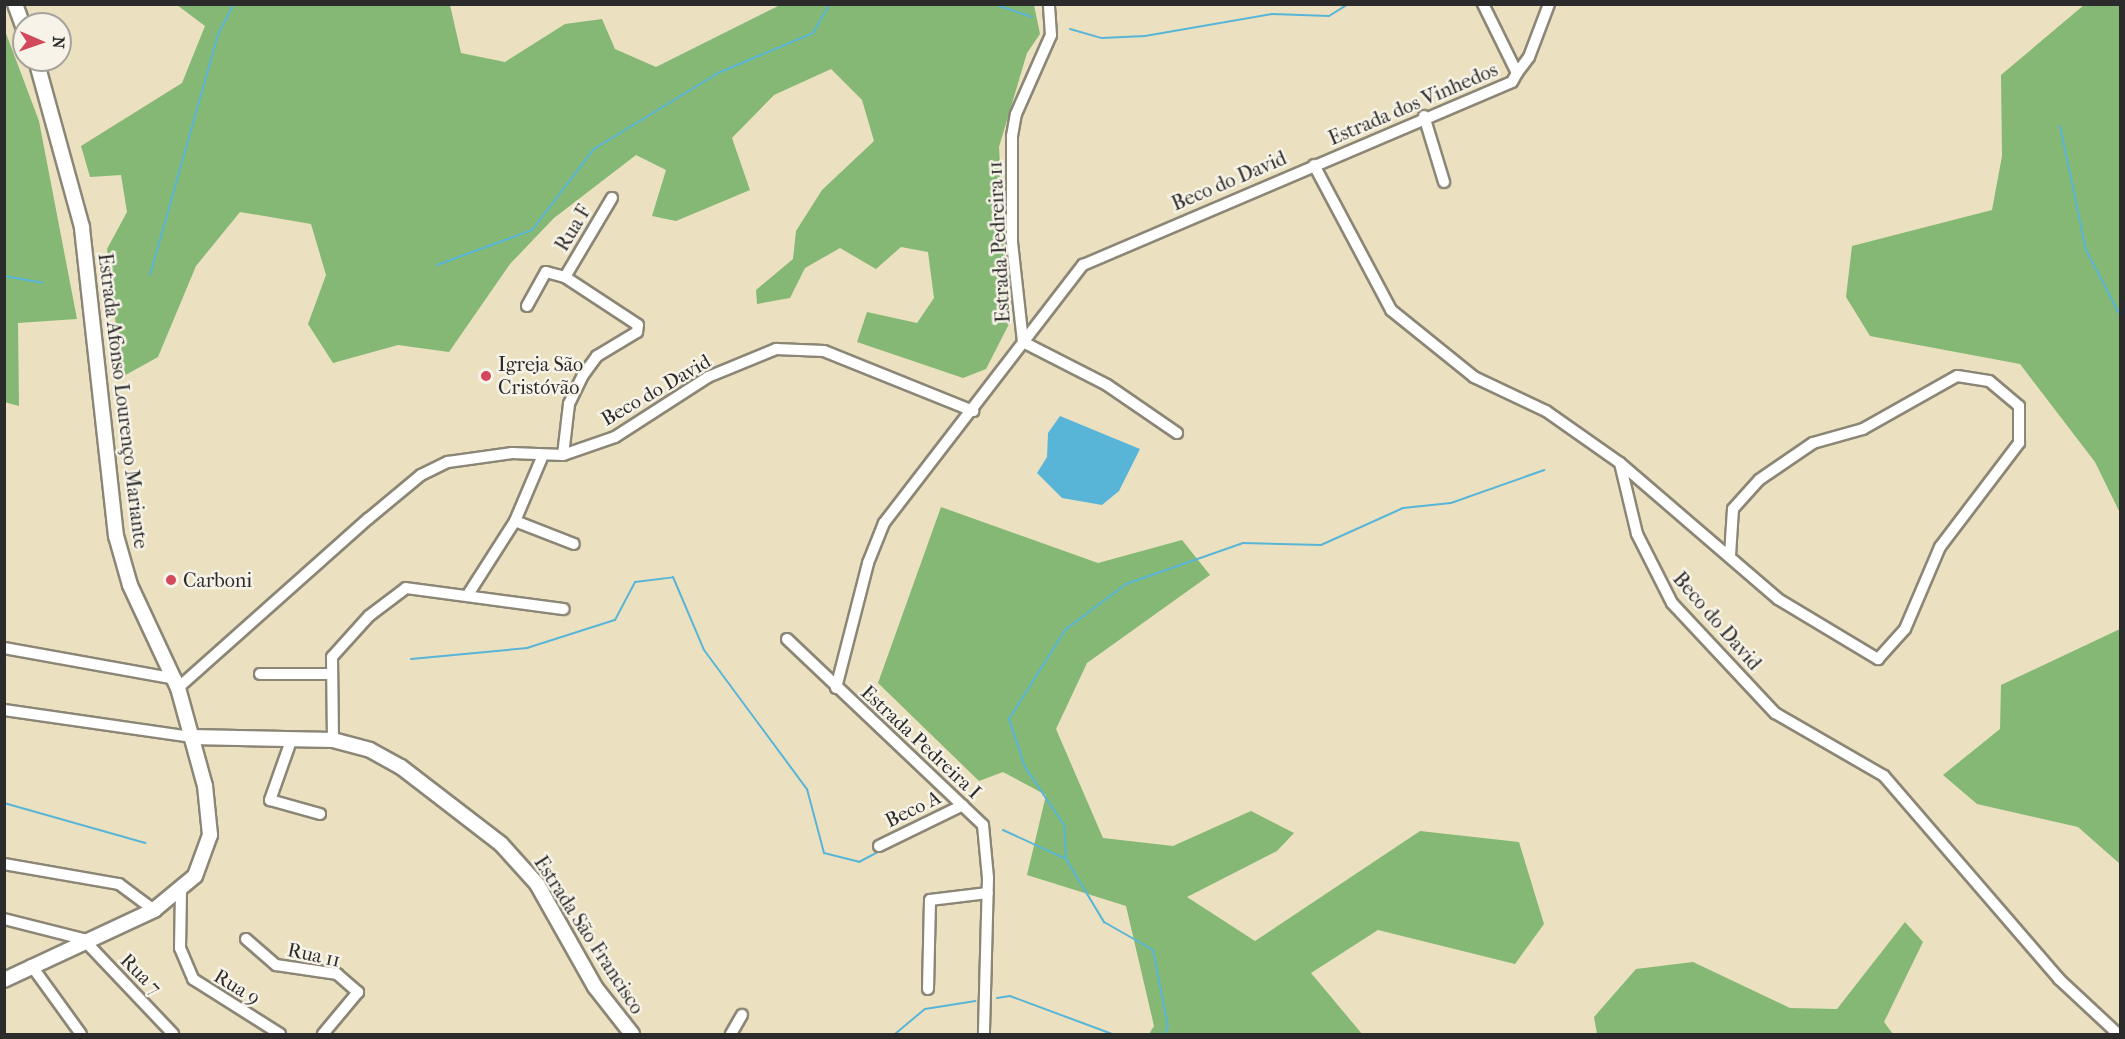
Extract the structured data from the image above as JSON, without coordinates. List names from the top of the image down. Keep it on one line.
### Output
{"streets":{"main road":["Estrada Afonso Lourenço Mariante","Estrada São Francisco"],"street":["Estrada dos Vinhedos","Beco do David","Rua F","Estrada Pedreira 11","Estrada Pedreira I","Beco A","Rua 11","Rua 7","Rua 9"]},"crossings":[["Estrada dos Vinhedos","Beco do David"],["Beco do David","Estrada Pedreira 11"],["Beco do David","Estrada Afonso Lourenço Mariante"],["Estrada Afonso Lourenço Mariante","Estrada São Francisco"],["Estrada Afonso Lourenço Mariante","Rua 7"],["Estrada Afonso Lourenço Mariante","Rua 9"],["Estrada Pedreira I","Beco A"]],"places":["Igreja São Cristóvão","Carboni"],"north":"right"}
